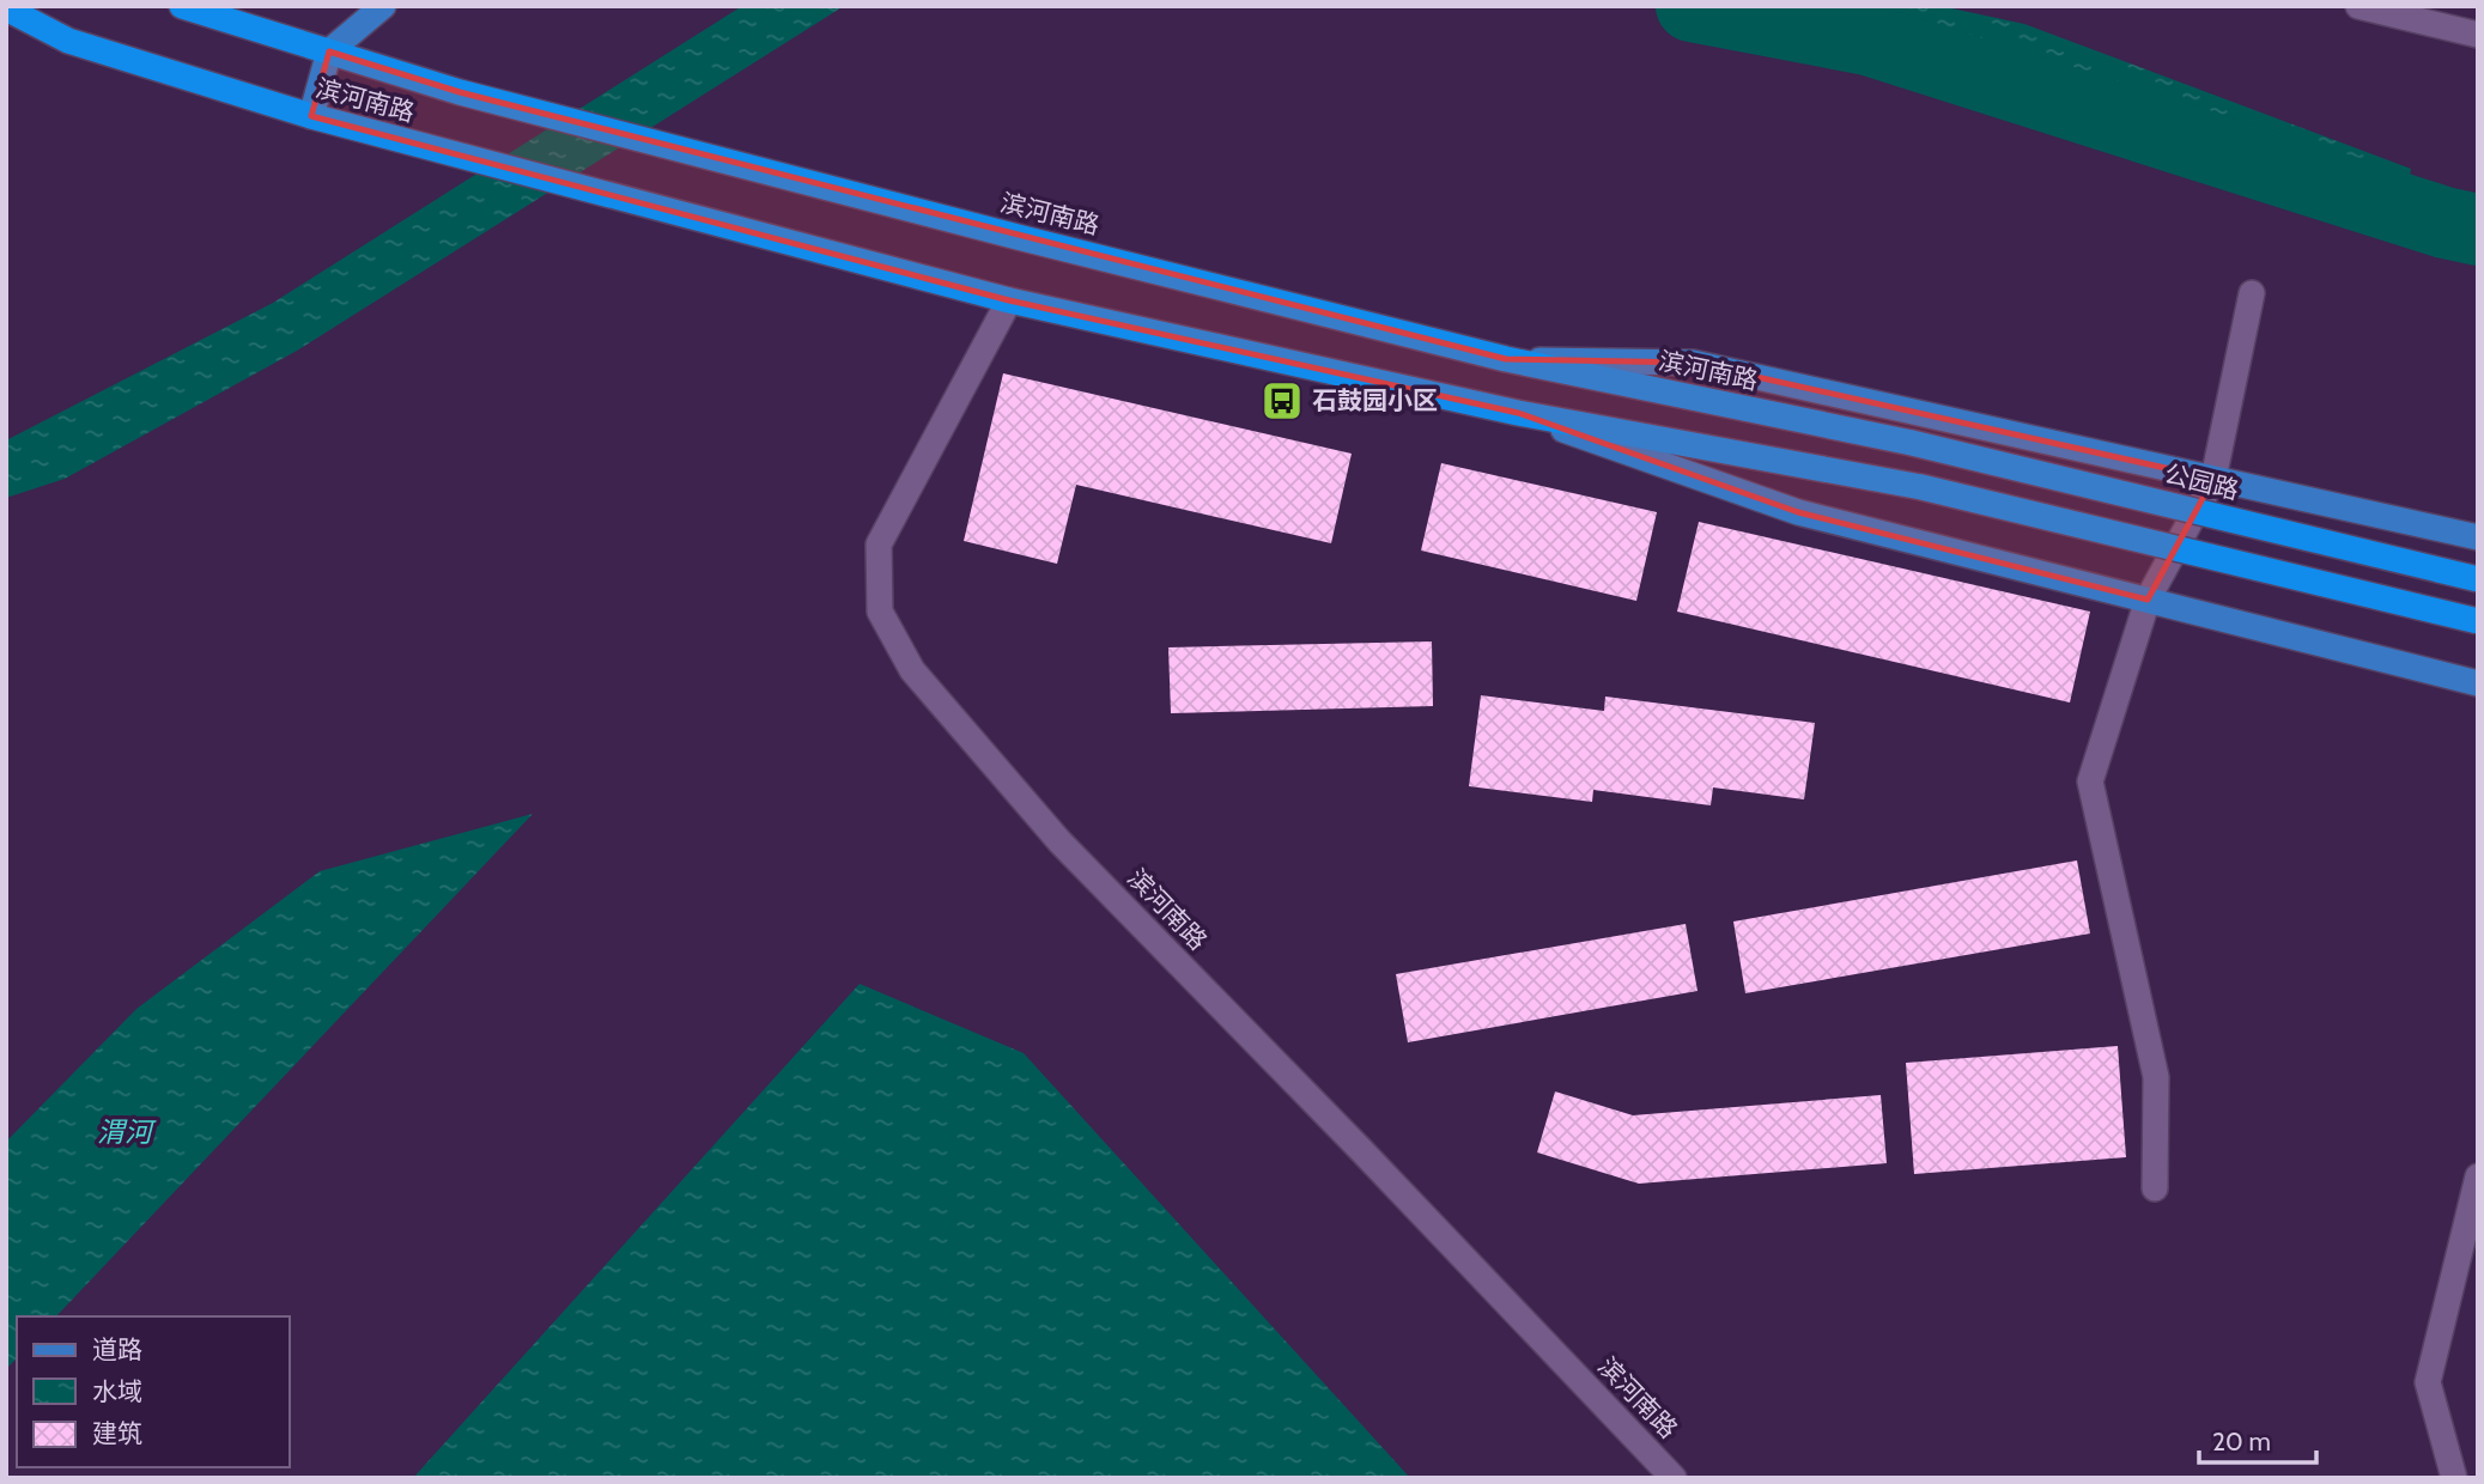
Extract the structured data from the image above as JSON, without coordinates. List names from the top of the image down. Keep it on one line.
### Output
{"streets":{"highway":["滨河南路","公园路"]},"crossings":[["滨河南路","公园路"]],"water":["渭河"],"places":{"bus stop":["石鼓园小区"]},"legend":["道路","水域","建筑"],"scale_bar":"20 m"}
